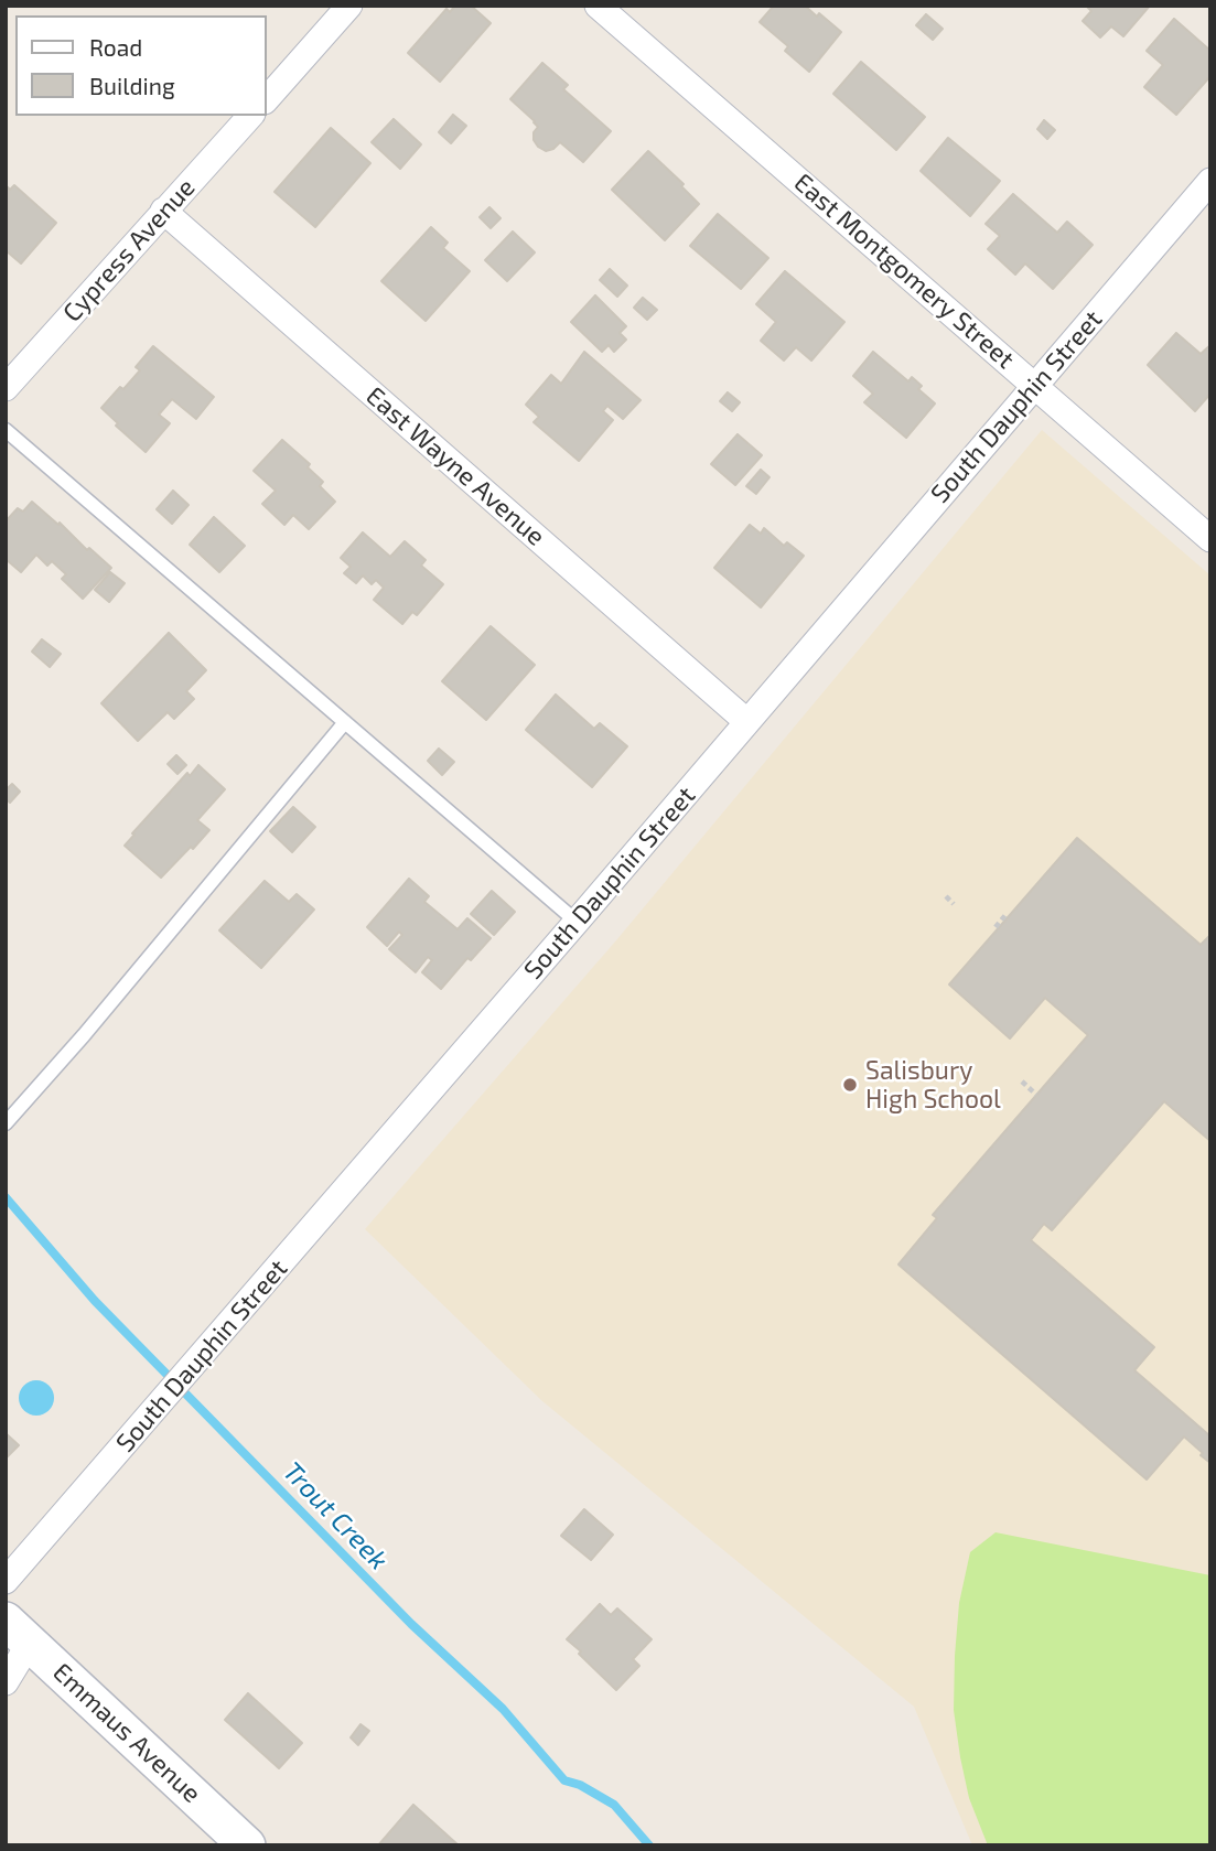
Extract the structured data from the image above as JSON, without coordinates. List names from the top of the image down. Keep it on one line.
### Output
{"streets":{"main road":["Emmaus Avenue"],"street":["Cypress Avenue","East Montgomery Street","South Dauphin Street","East Wayne Avenue"]},"crossings":[["Cypress Avenue","East Wayne Avenue"],["East Montgomery Street","South Dauphin Street"],["South Dauphin Street","East Wayne Avenue"]],"water":["Trout Creek"],"places":["Salisbury High School"],"legend":["Road","Building"]}
